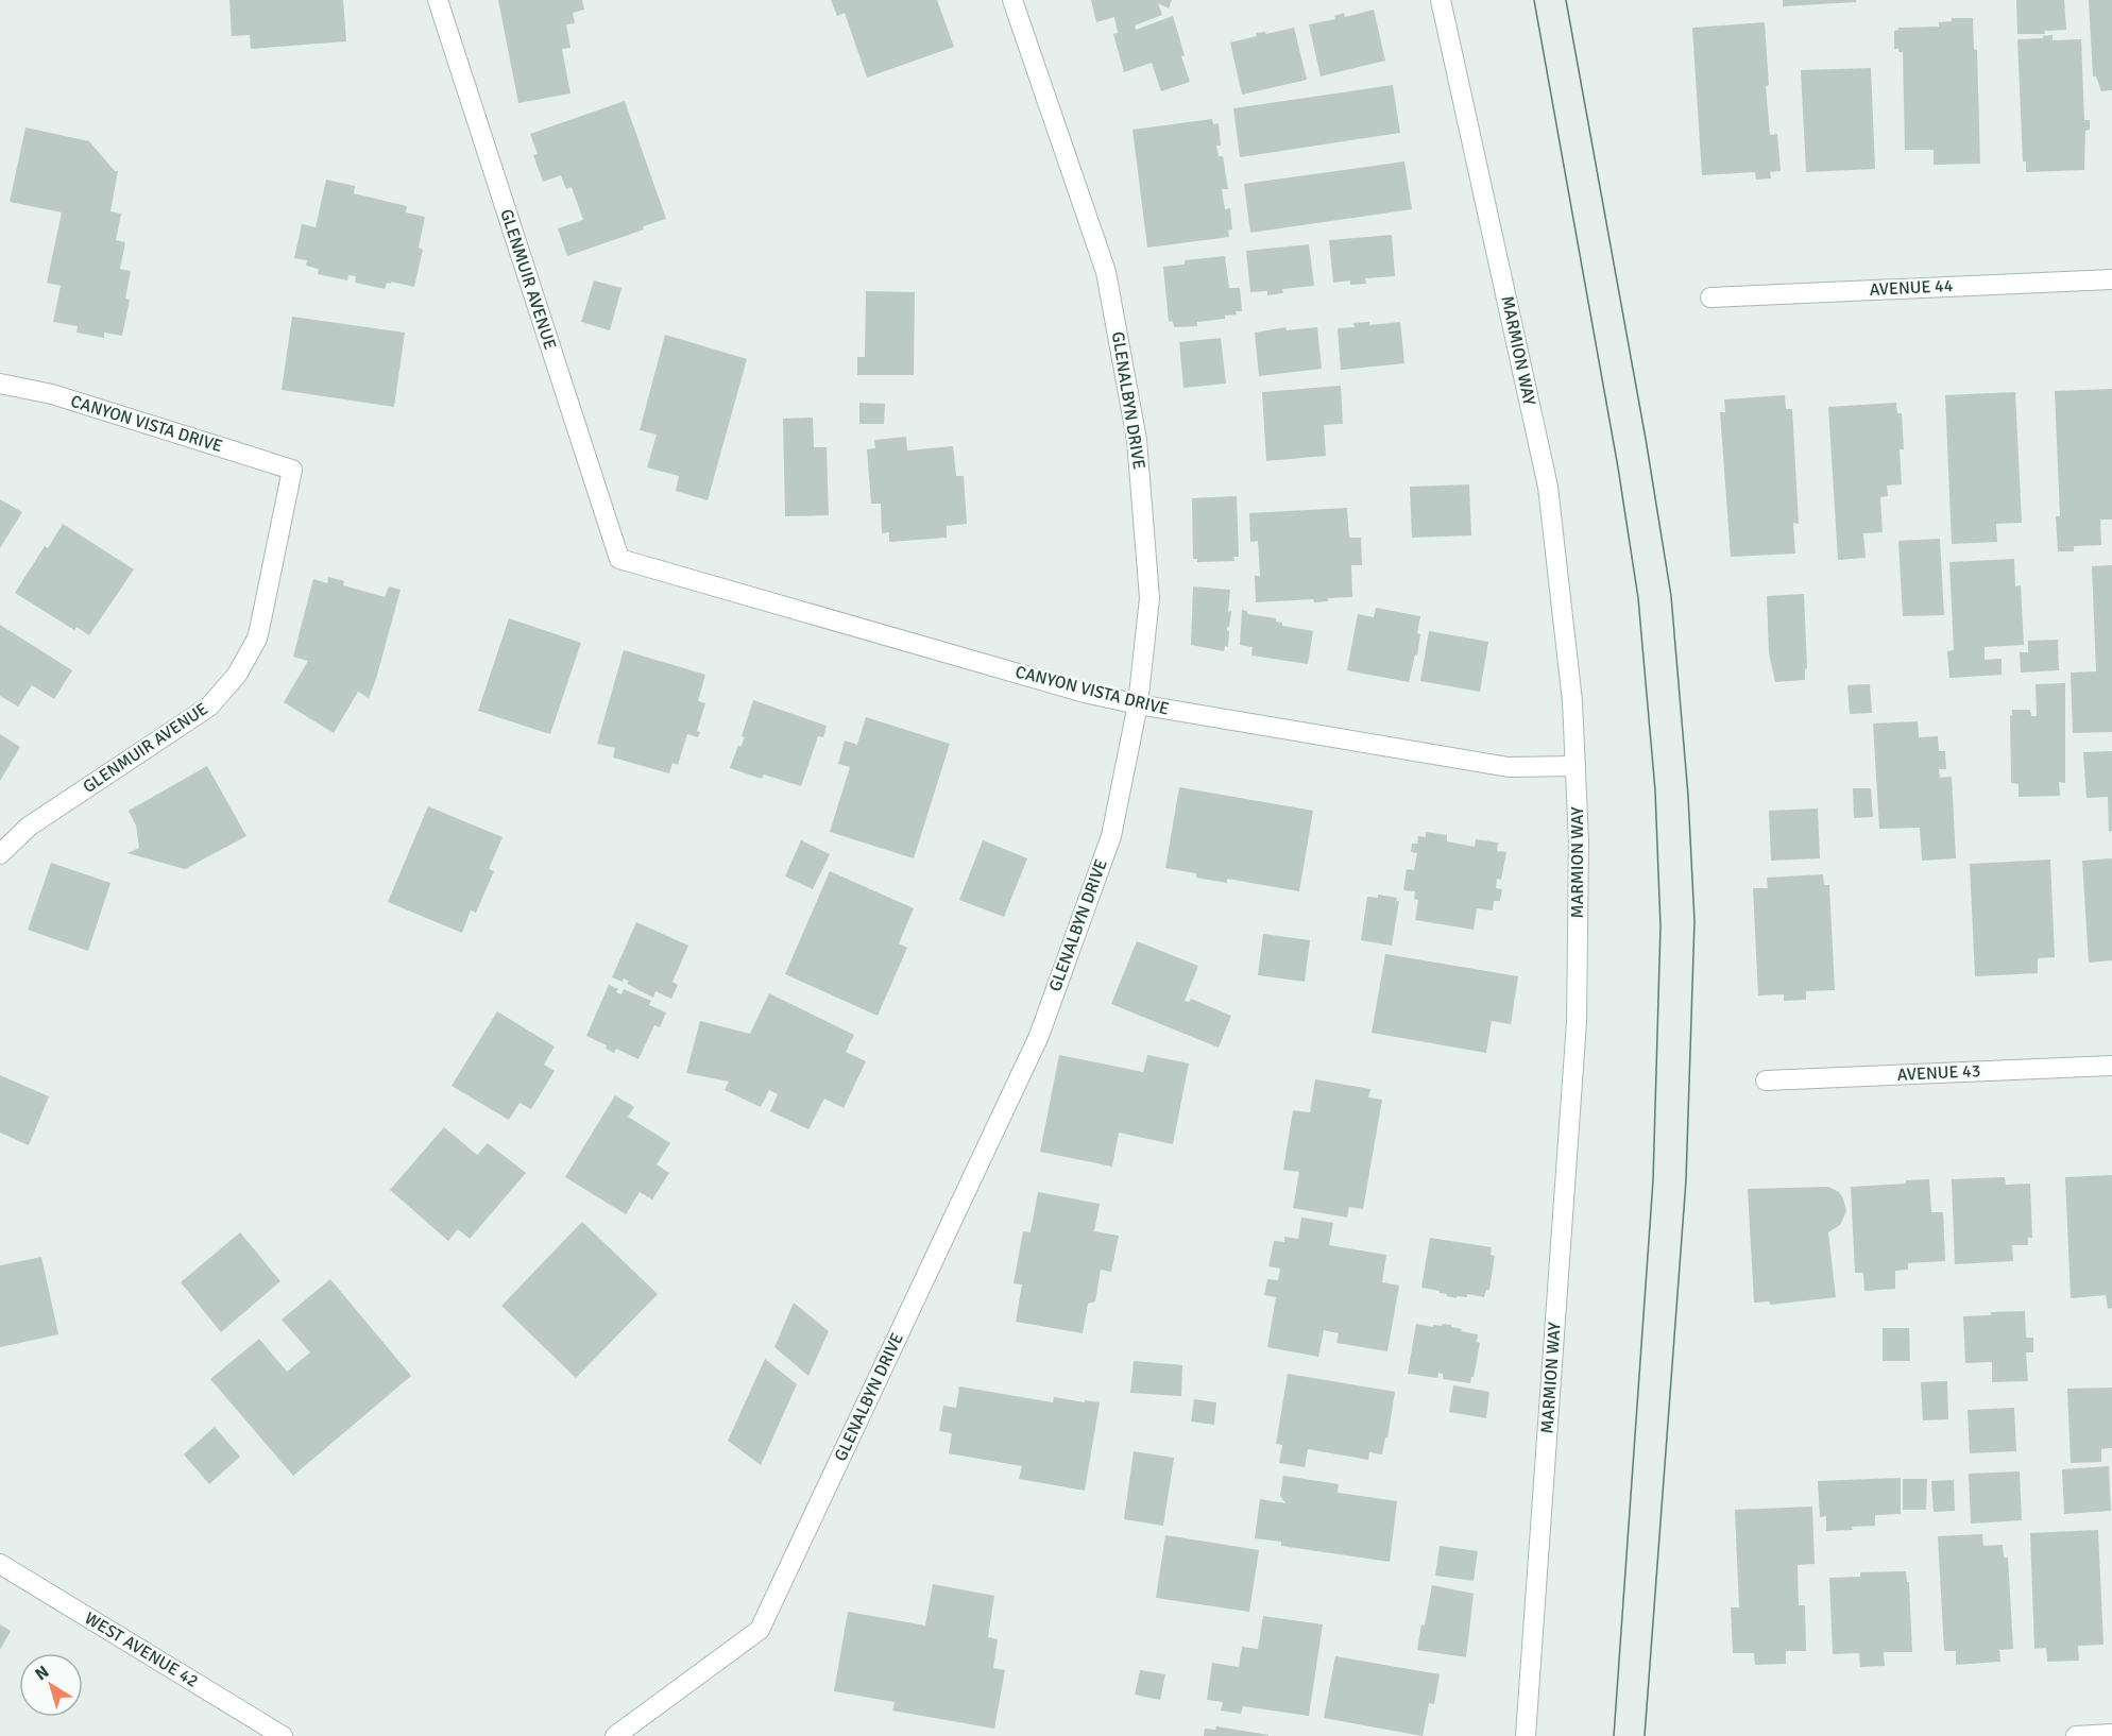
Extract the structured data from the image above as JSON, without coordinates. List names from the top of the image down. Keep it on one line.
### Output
{"streets":{"street":["GLENMUIR AVENUE","AVENUE 44","MARMION WAY","GLENALBYN DRIVE","CANYON VISTA DRIVE","AVENUE 43","WEST AVENUE 42"]},"crossings":[["GLENMUIR AVENUE","CANYON VISTA DRIVE"],["MARMION WAY","CANYON VISTA DRIVE"],["GLENALBYN DRIVE","CANYON VISTA DRIVE"]],"north":"top left"}
